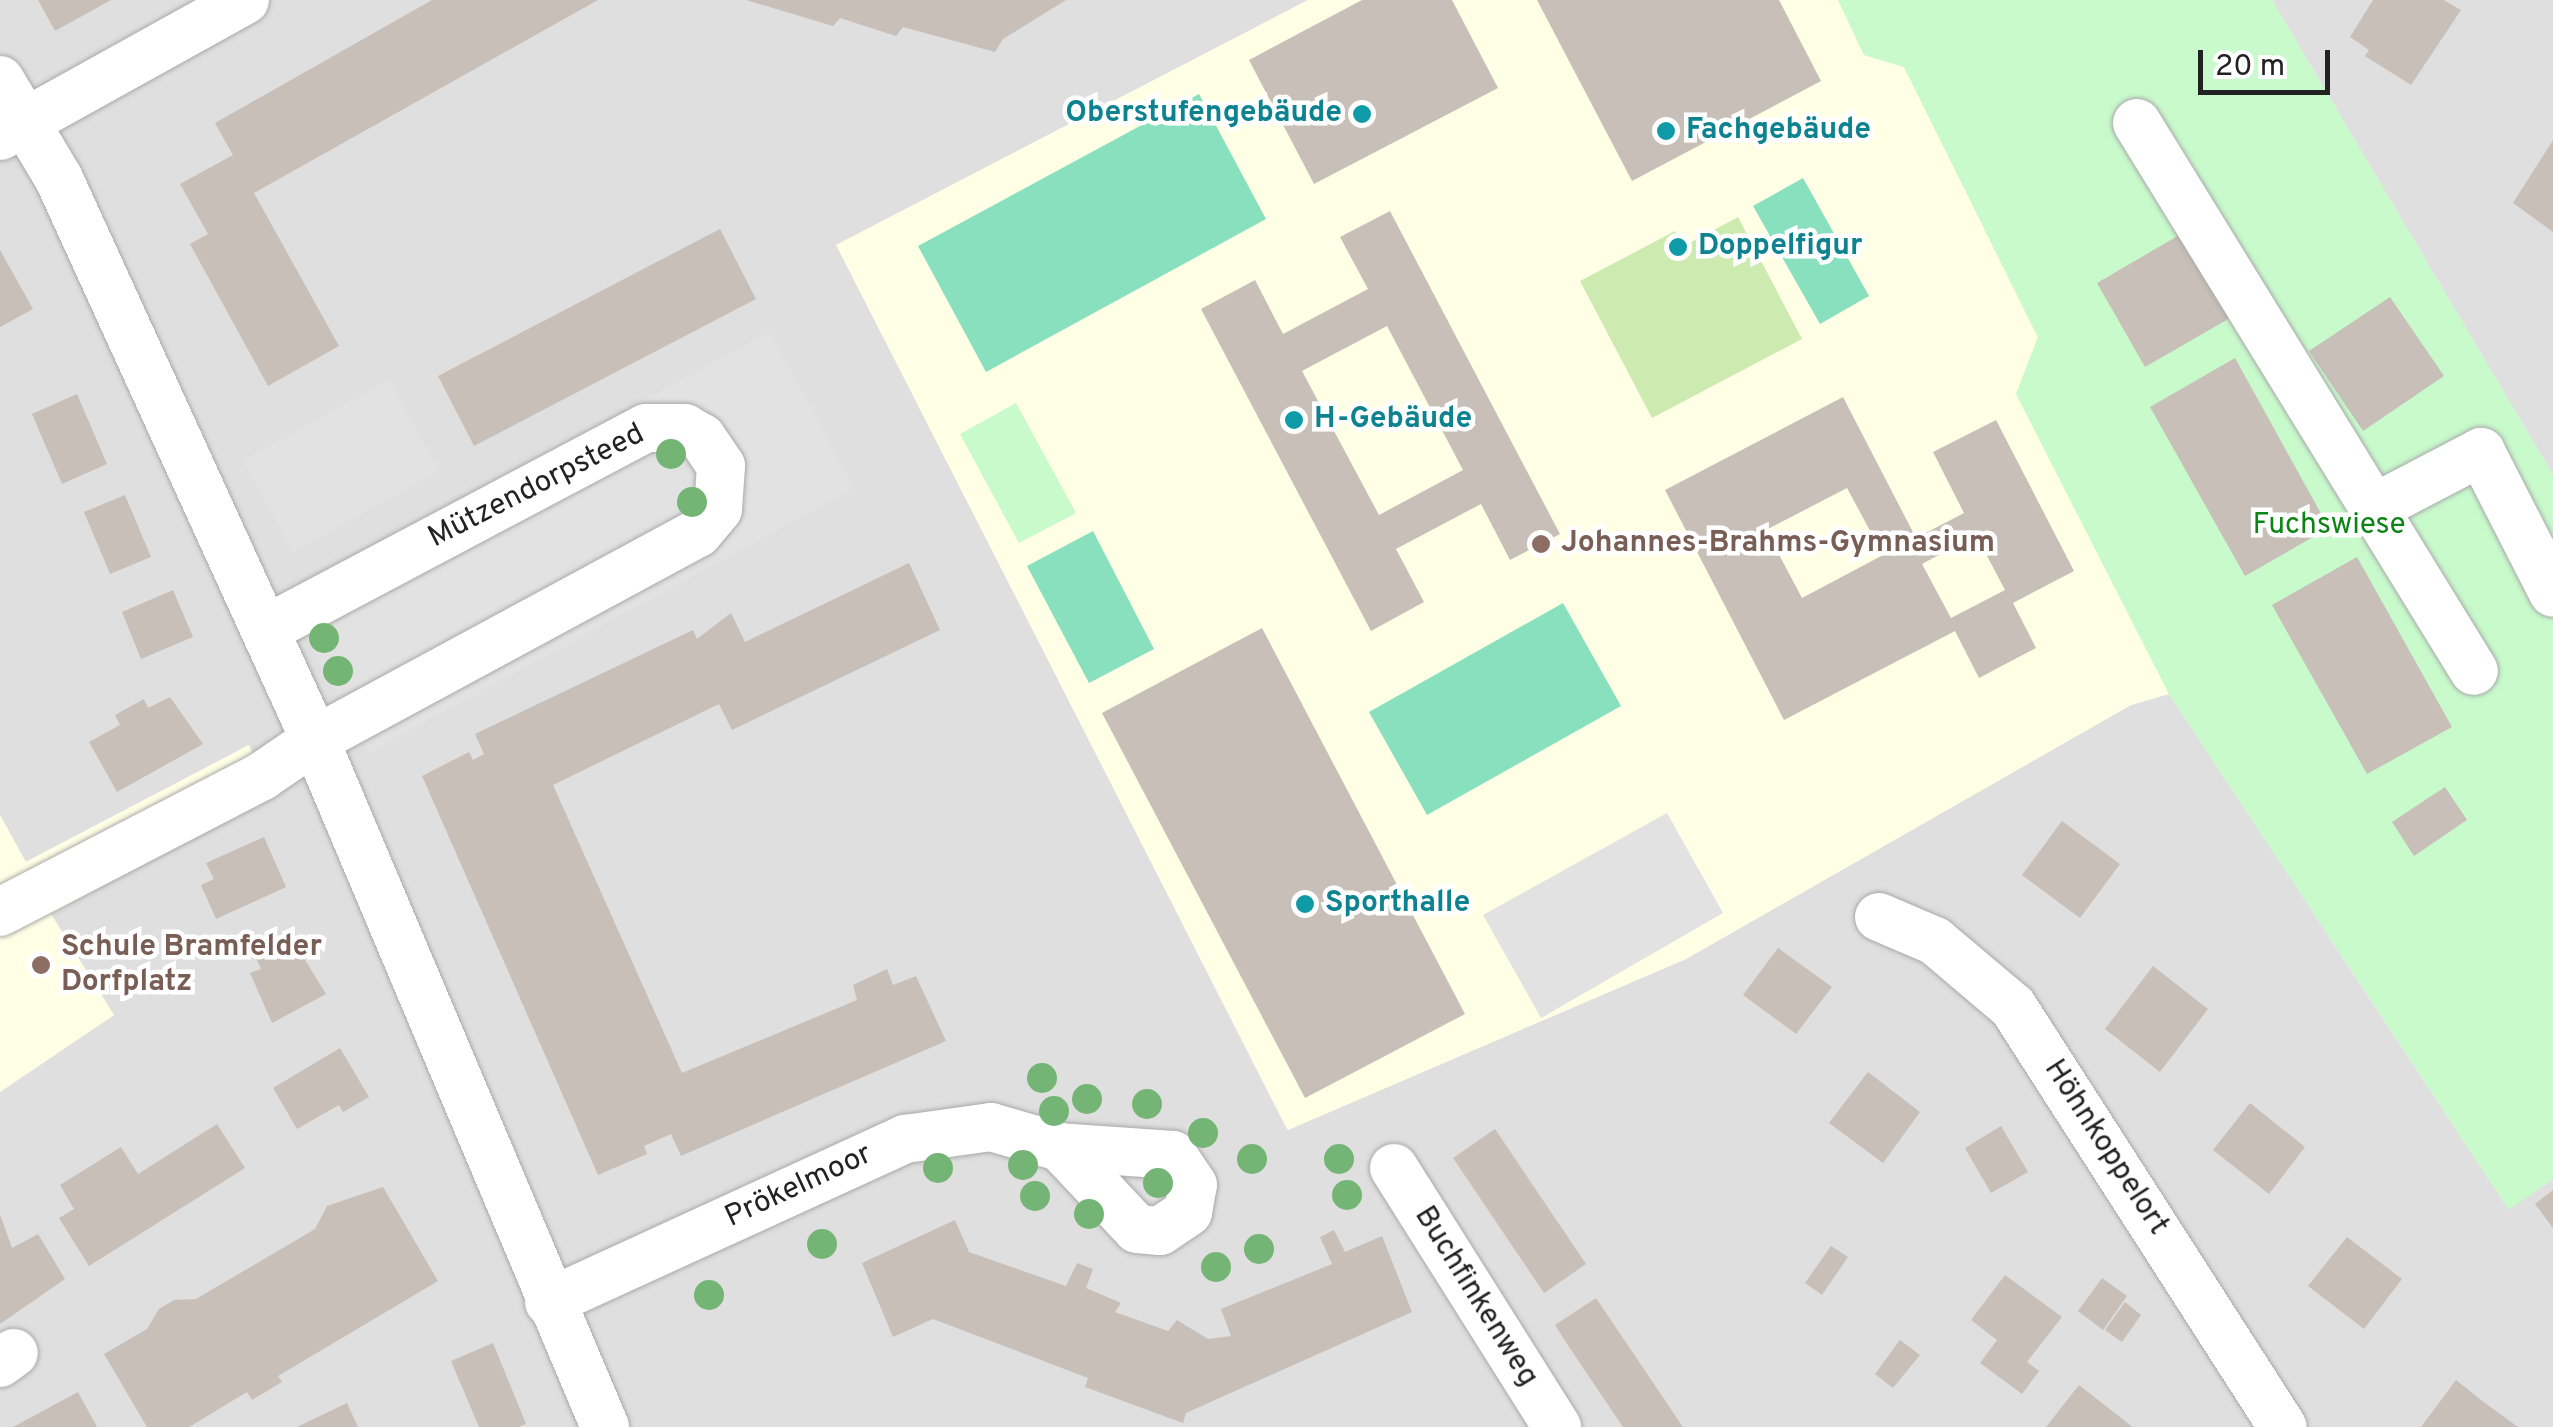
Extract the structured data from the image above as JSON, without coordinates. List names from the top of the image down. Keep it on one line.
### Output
{"streets":{"street":["Mützendorpsteed","Höhnkoppelort","Prökelmoor","Buchfinkenweg"]},"parks":["Fuchswiese"],"places":["Oberstufengebäude","Fachgebäude","Doppelfigur","H-Gebäude","Johannes-Brahms-Gymnasium","Sporthalle","Schule Bramfelder Dorfplatz"],"scale_bar":"20 m"}
